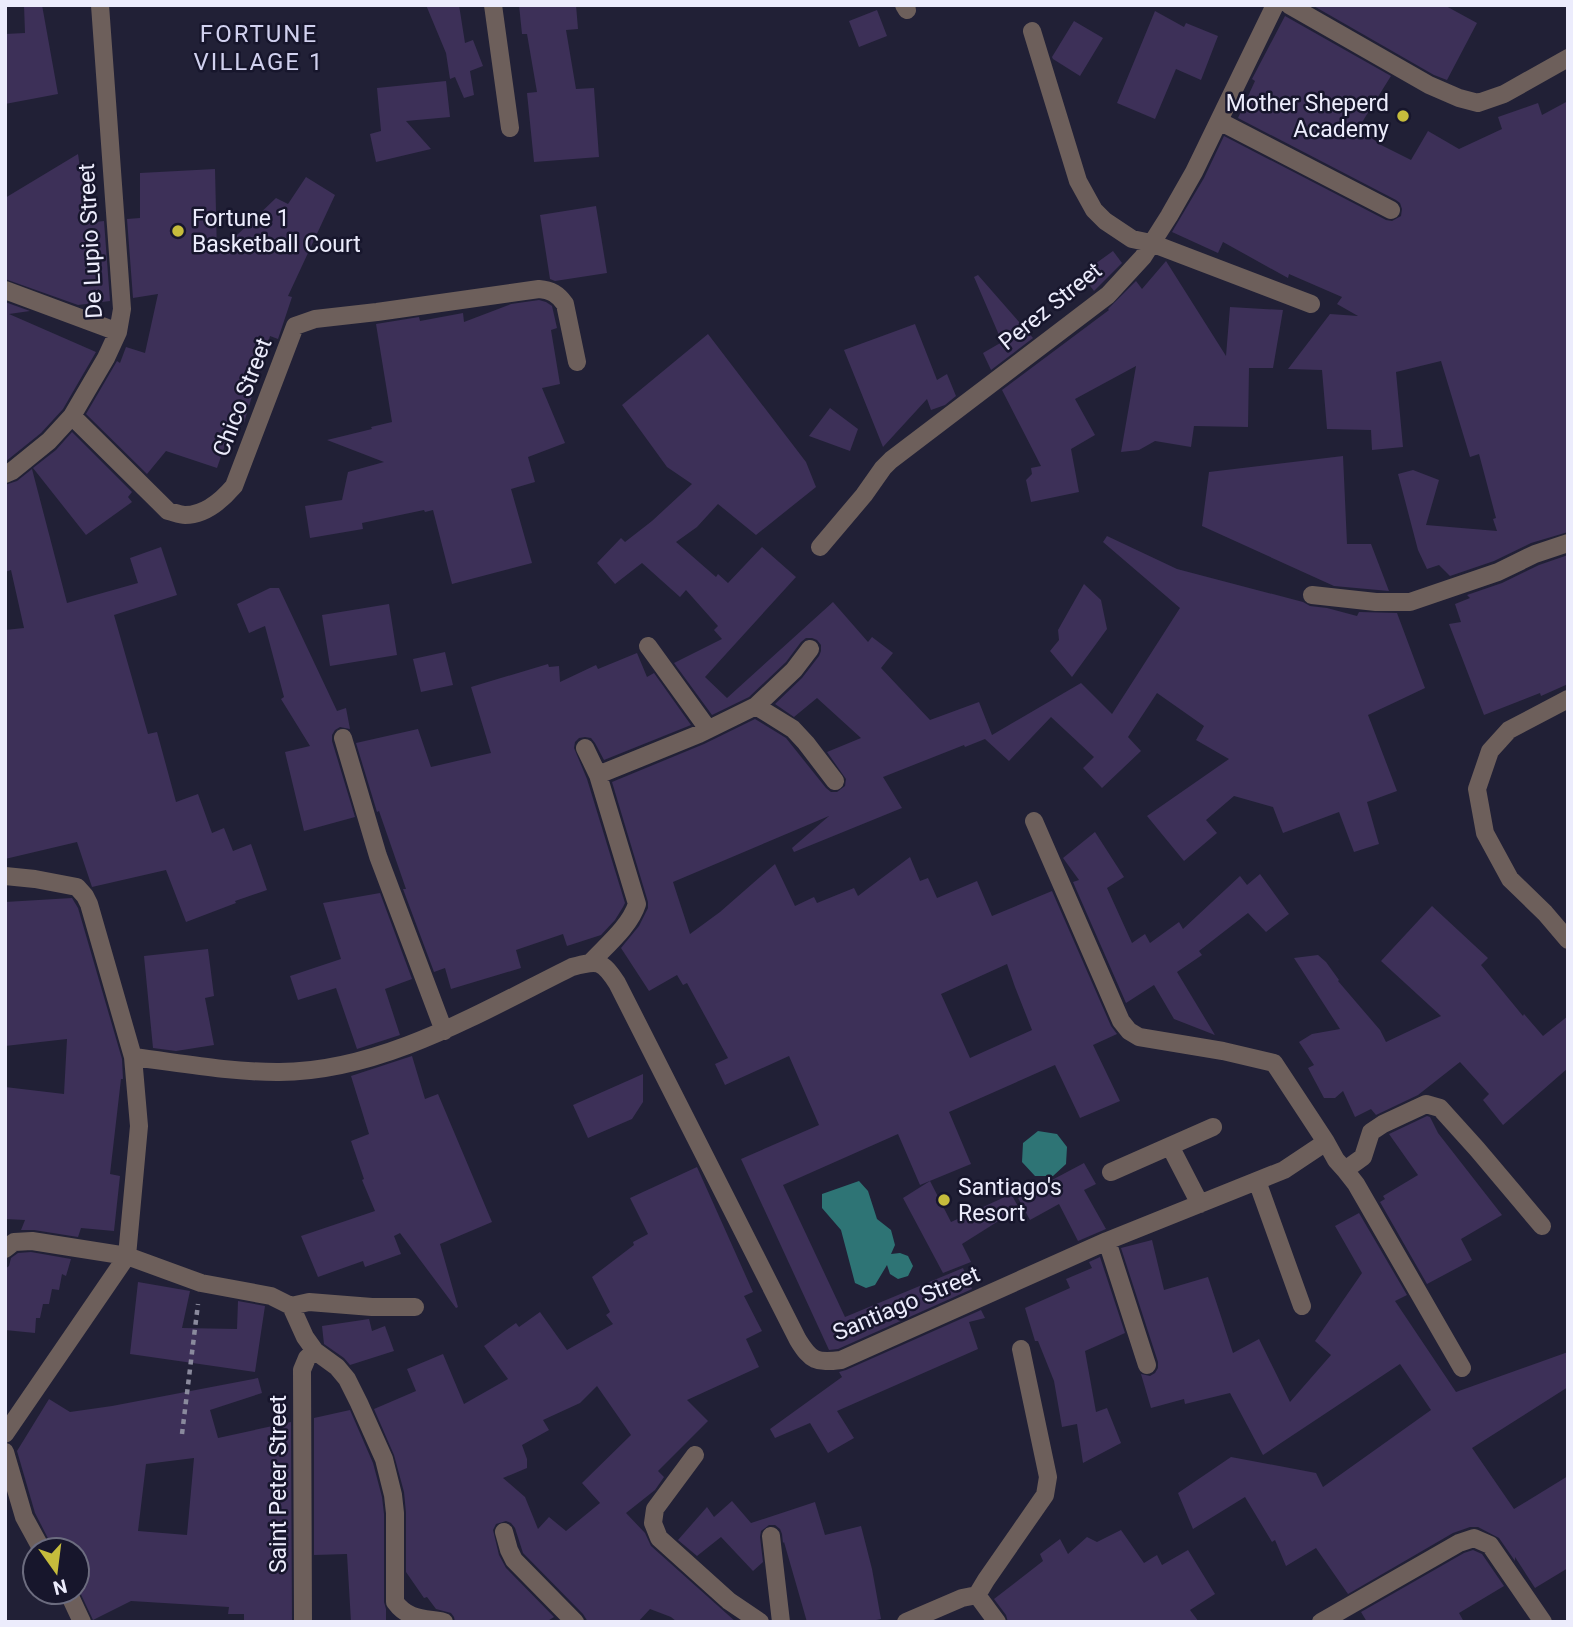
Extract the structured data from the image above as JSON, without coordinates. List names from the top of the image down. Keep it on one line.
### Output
{"streets":{"street":["De Lupio Street","Perez Street","Chico Street","Santiago Street","Saint Peter Street"]},"crossings":[["De Lupio Street","Chico Street"]],"districts":["FORTUNE VILLAGE 1"],"places":["Mother Sheperd Academy","Fortune 1 Basketball Court","Santiago's Resort"],"north":"bottom"}
